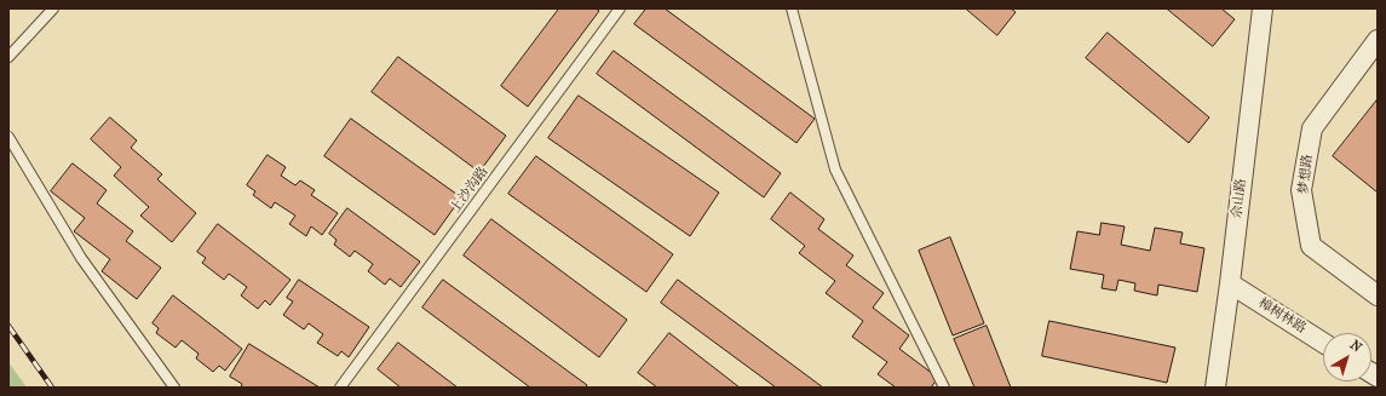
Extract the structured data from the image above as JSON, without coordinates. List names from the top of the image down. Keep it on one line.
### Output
{"streets":{"street":["梦想路","佘山路","樟树林路"],"lane":["上沙沟路"]},"crossings":[["佘山路","樟树林路"]],"north":"top right"}
